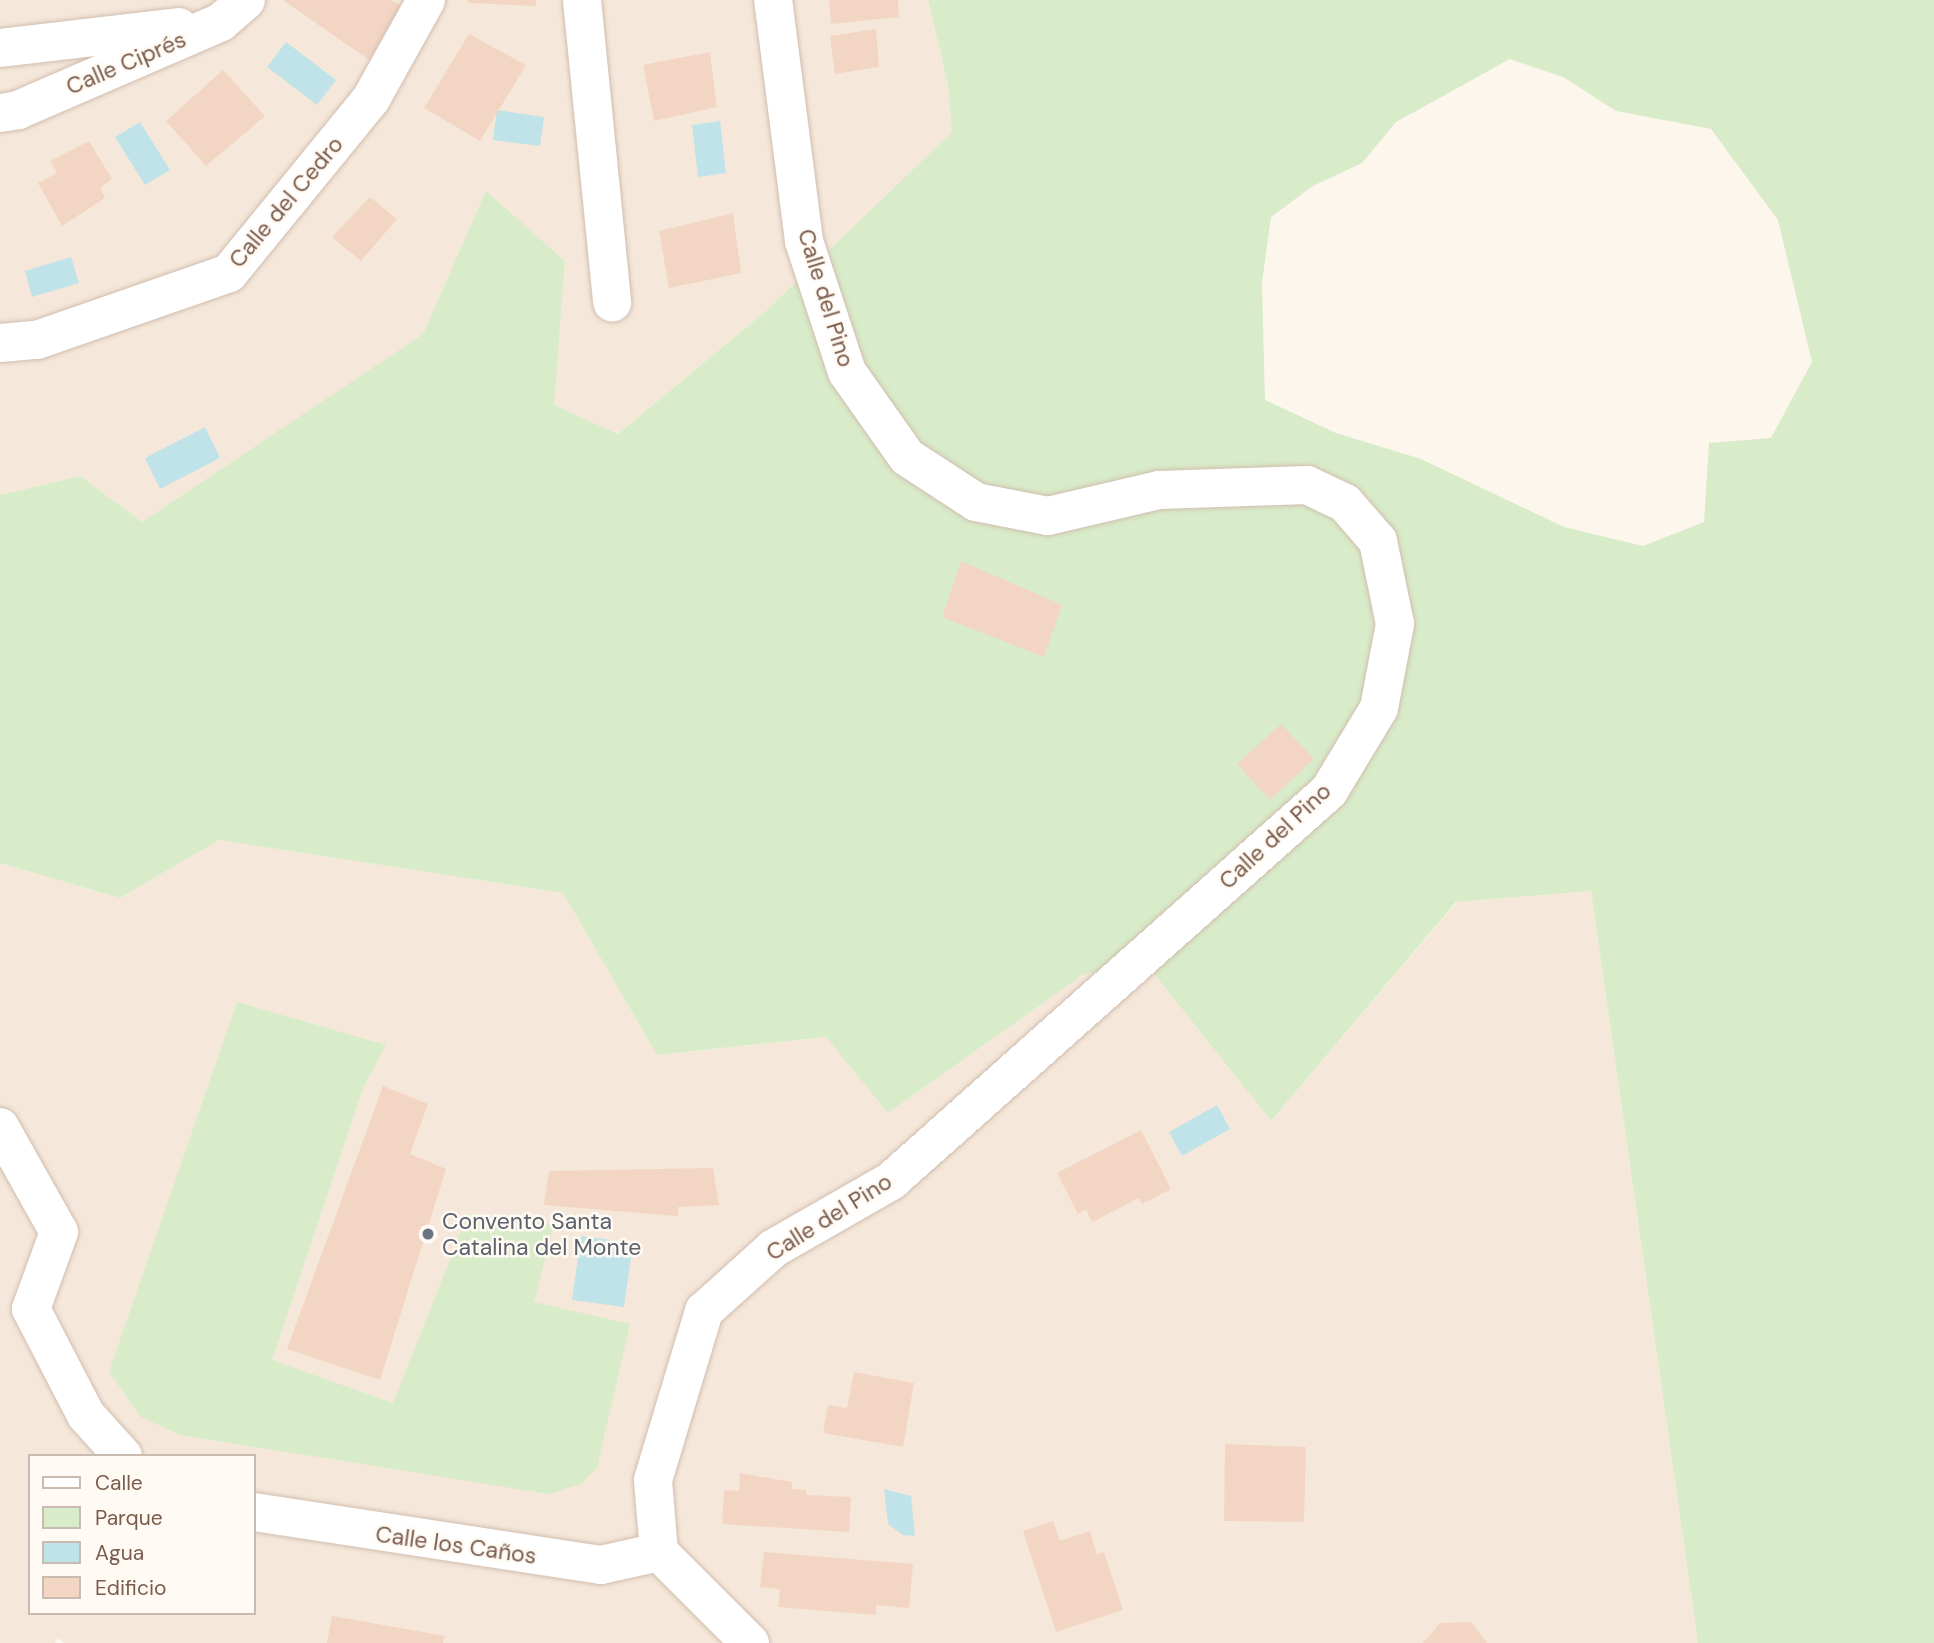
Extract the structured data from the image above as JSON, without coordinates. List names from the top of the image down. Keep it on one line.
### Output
{"streets":{"street":["Calle Ciprés","Calle del Cedro","Calle del Pino","Calle los Caños"]},"crossings":[["Calle del Pino","Calle los Caños"]],"places":["Convento Santa Catalina del Monte"],"legend":["Calle","Parque","Agua","Edificio"]}
